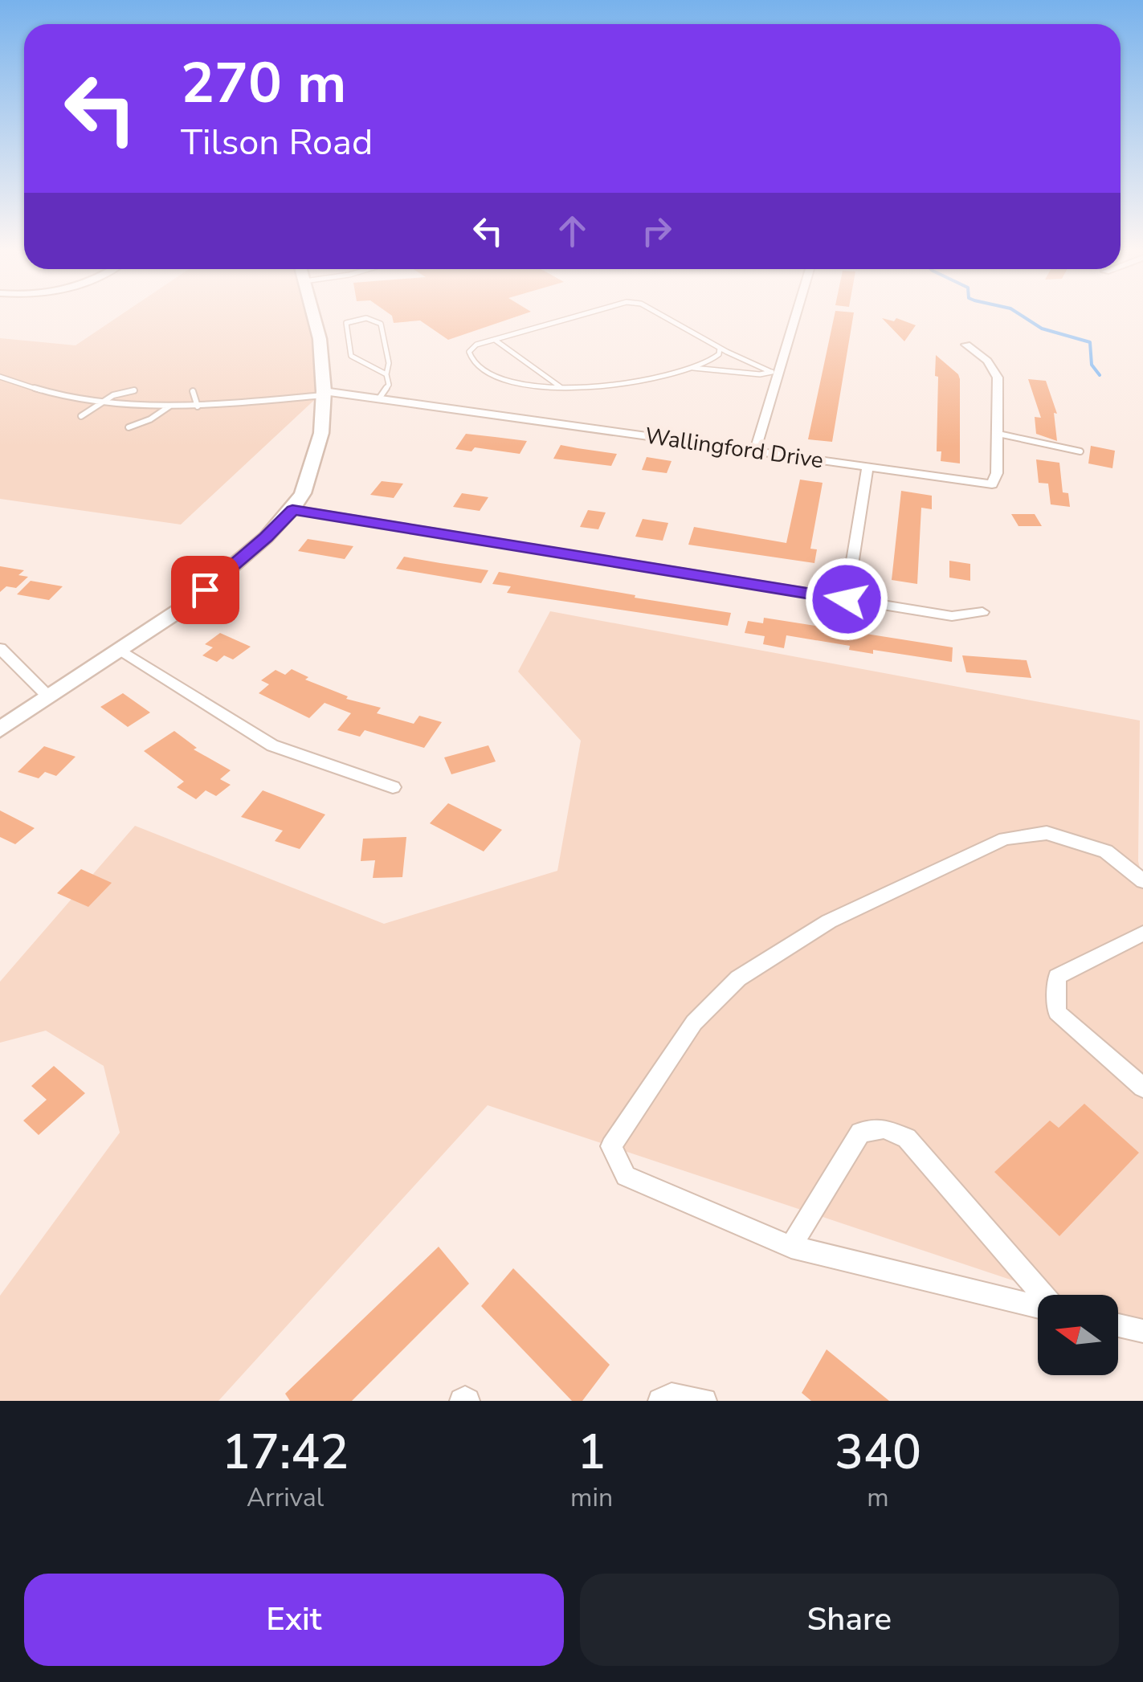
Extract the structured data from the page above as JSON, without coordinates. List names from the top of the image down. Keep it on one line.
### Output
{"streets":{"street":["Wallingford Drive"]},"north":"left","page":{"turn":["270 m","Tilson Road"],"eta":["17:42","Arrival","1","min","340","m"],"buttons":["Exit","Share"]}}
